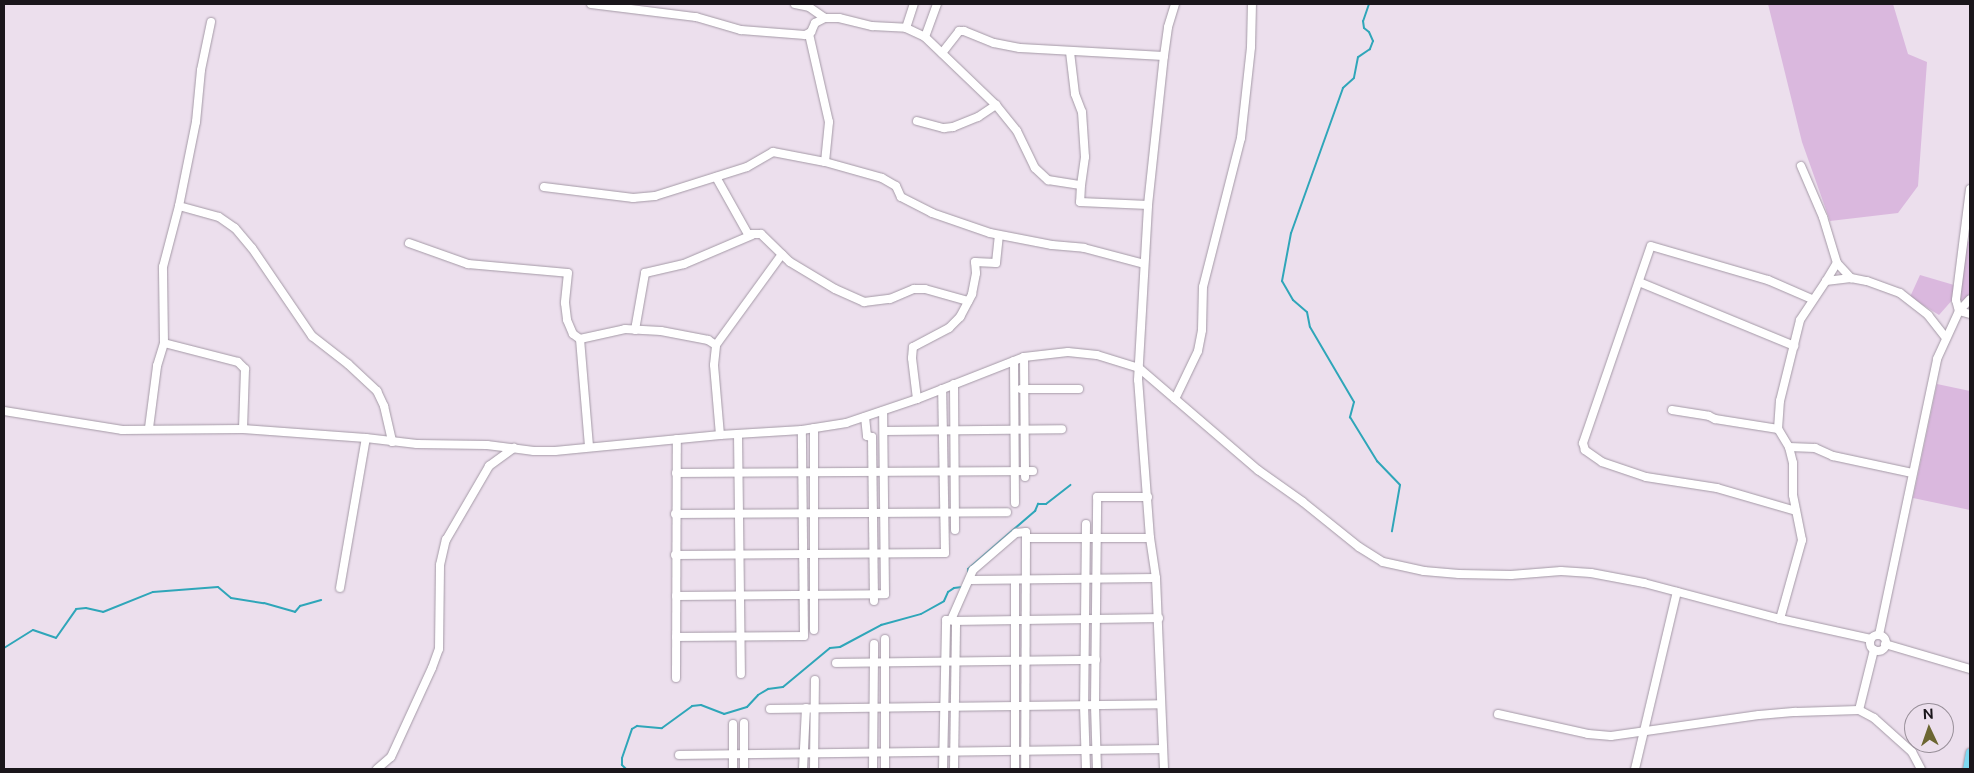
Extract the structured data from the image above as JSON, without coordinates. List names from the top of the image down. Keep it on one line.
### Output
{"north":"top"}
